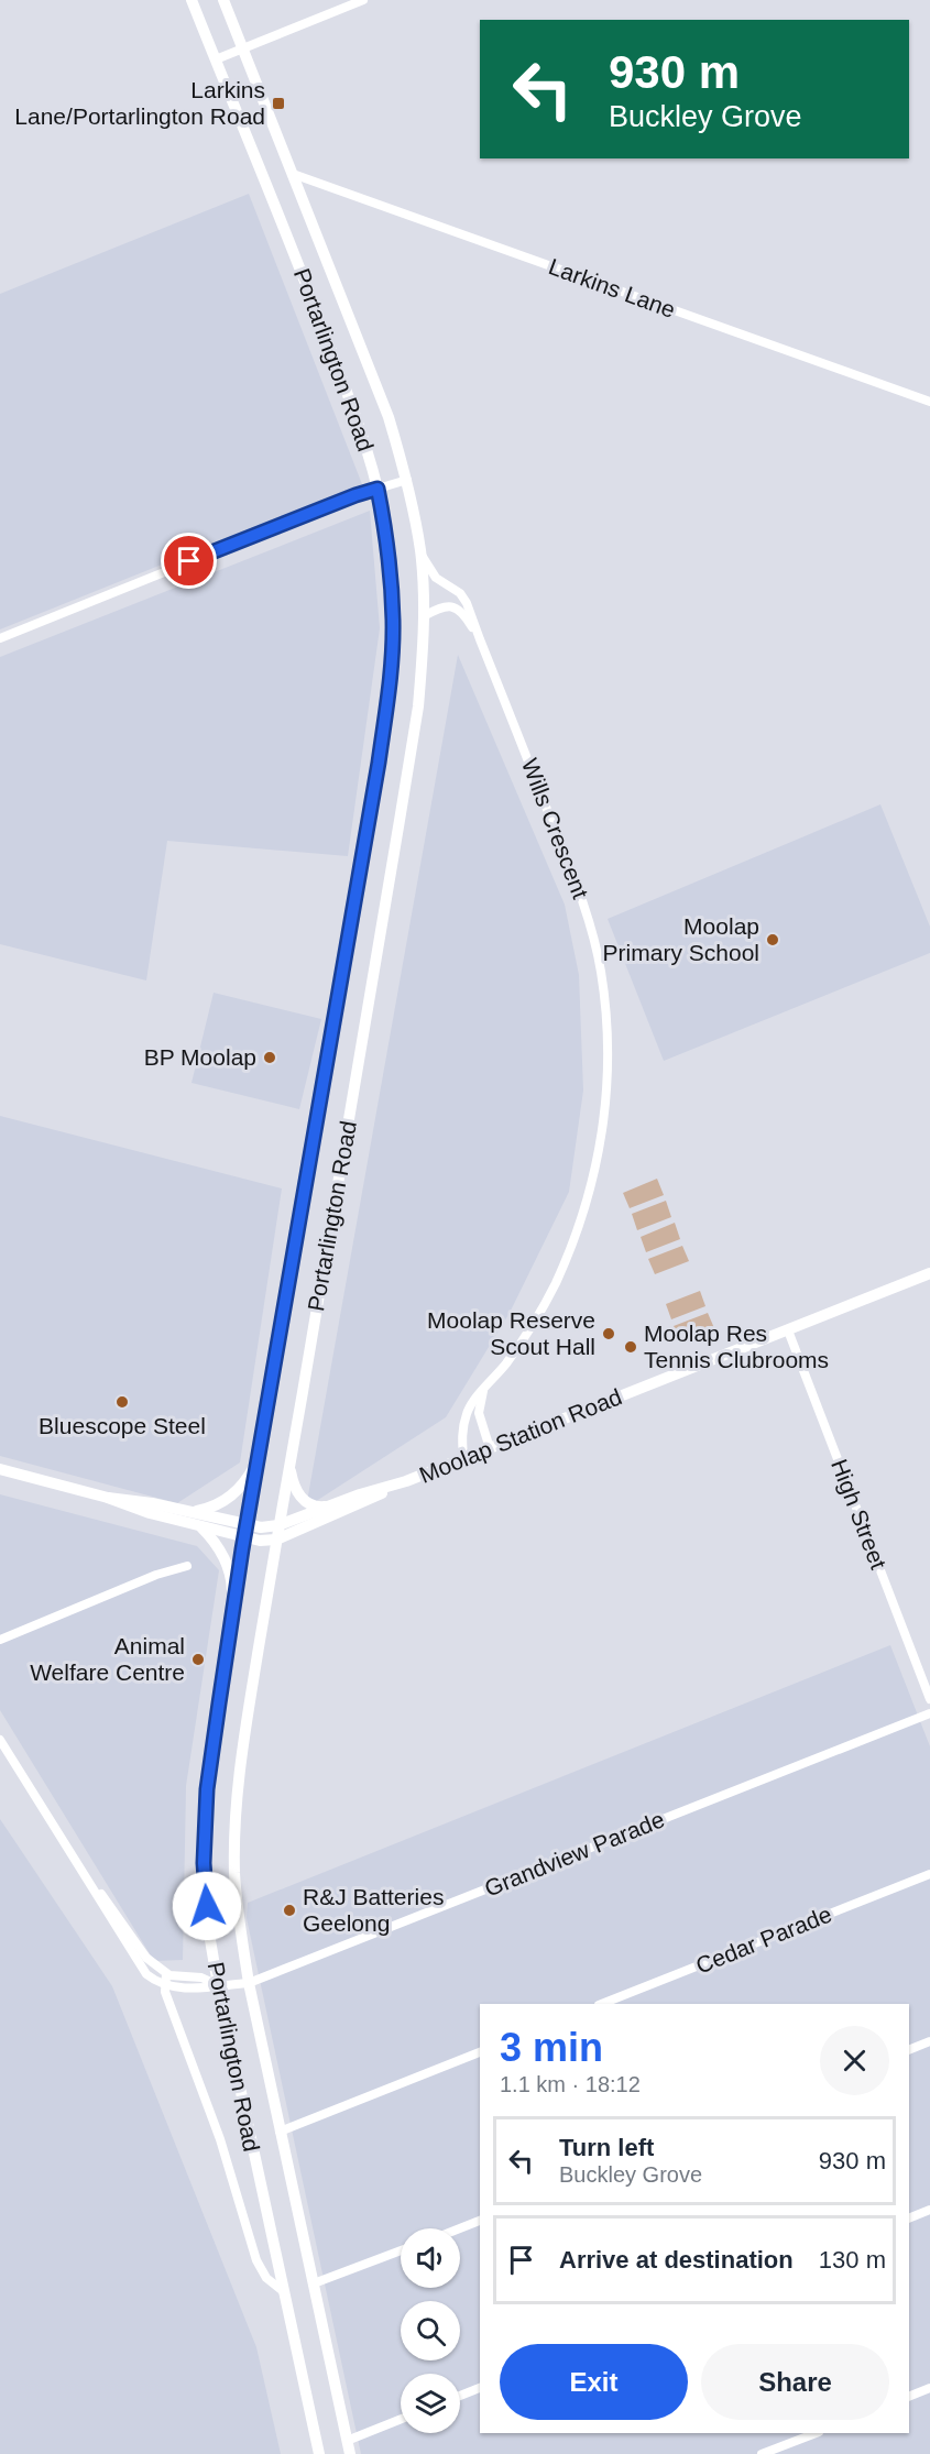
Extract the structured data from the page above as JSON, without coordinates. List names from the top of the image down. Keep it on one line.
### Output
{"streets":{"main road":["Portarlington Road","Moolap Station Road"],"street":["Larkins Lane","Wills Crescent","High Street","Grandview Parade","Cedar Parade"]},"crossings":[["Larkins Lane","Portarlington Road"],["Portarlington Road","Wills Crescent"],["Portarlington Road","Moolap Station Road"],["Portarlington Road","Grandview Parade"],["Wills Crescent","Moolap Station Road"],["Moolap Station Road","High Street"]],"places":{"transit":["Larkins Lane/Portarlington Road"],"other":["Moolap Primary School","BP Moolap","Moolap Reserve Scout Hall","Moolap Res Tennis Clubrooms","Bluescope Steel","Animal Welfare Centre","R&J Batteries Geelong"]},"page":{"turn":["930 m","Buckley Grove"],"heading":["3 min","1.1 km · 18:12"],"list":[{"name":"Turn left","note":"Buckley Grove","value":"930 m"},{"name":"Arrive at destination","value":"130 m"}],"buttons":["Exit","Share"]}}
